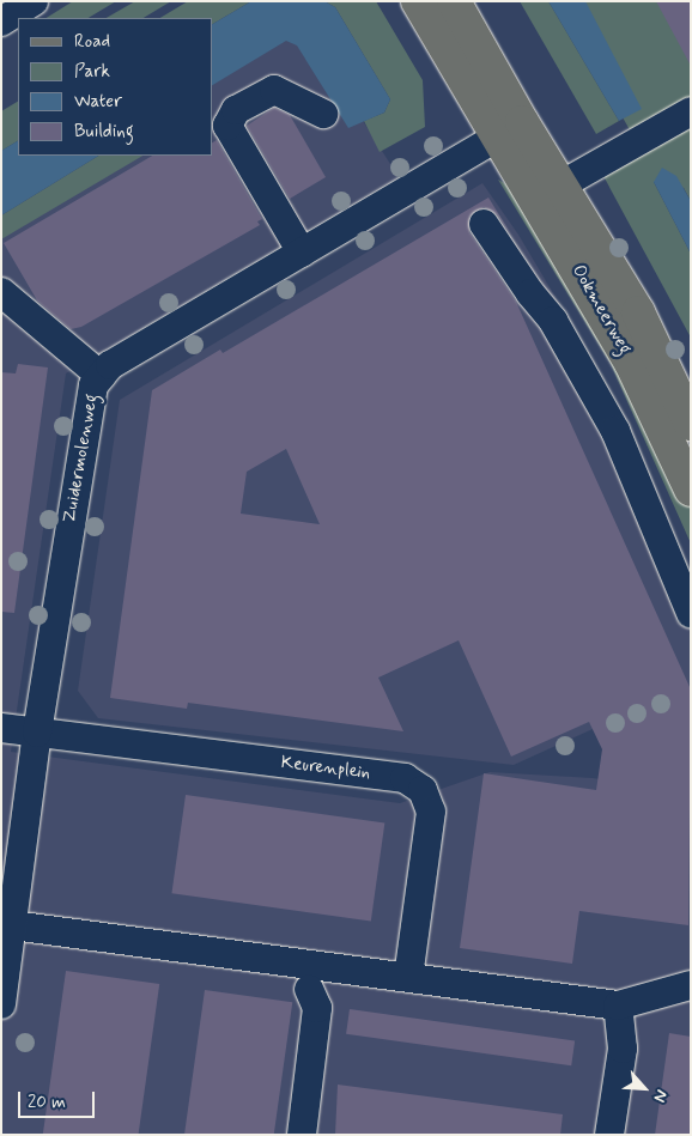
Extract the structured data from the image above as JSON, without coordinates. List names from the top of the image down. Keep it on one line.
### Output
{"streets":{"main road":["Ookmeerweg"],"street":["Zuidermolenweg","Keurenplein"]},"crossings":[["Ookmeerweg","Zuidermolenweg"],["Zuidermolenweg","Keurenplein"]],"legend":["Road","Park","Water","Building"],"scale_bar":"20 m","north":"bottom right"}
